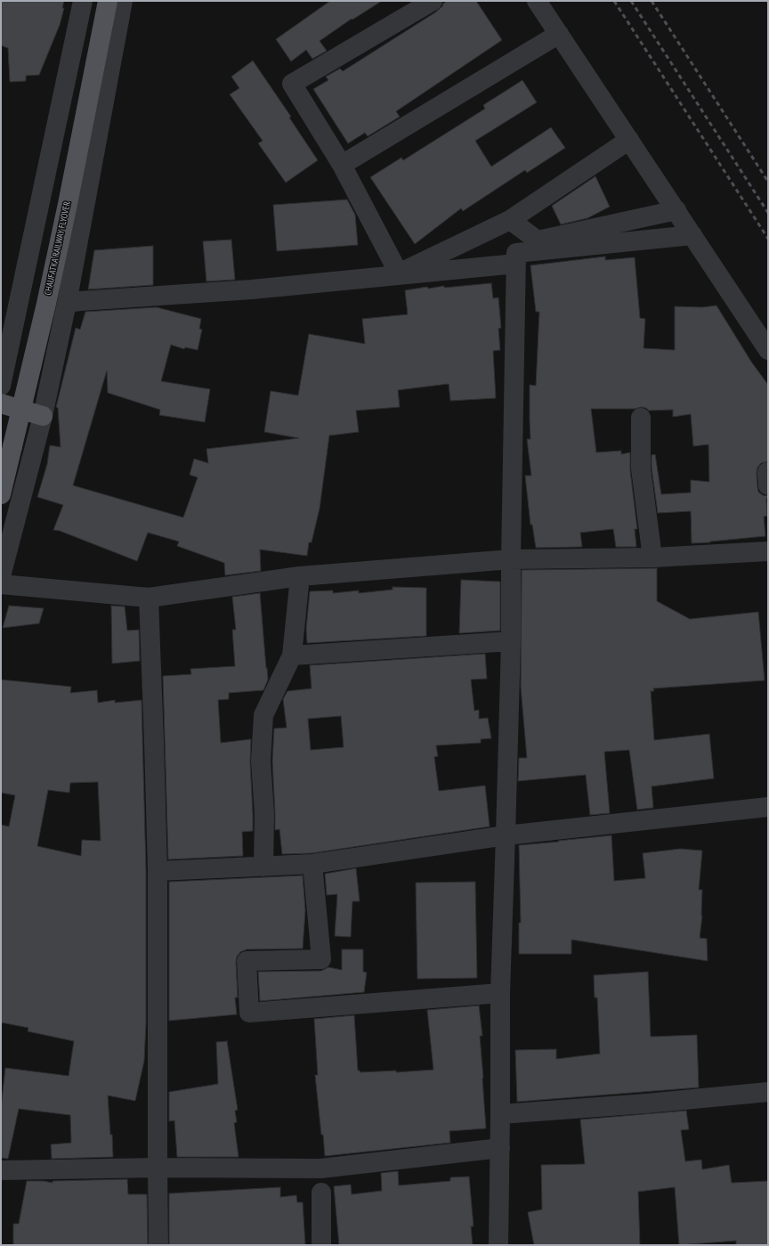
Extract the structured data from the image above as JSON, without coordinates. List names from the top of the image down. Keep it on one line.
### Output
{"streets":{"main road":["CHAUFATKA RAILWAY FLYOVER"]}}
